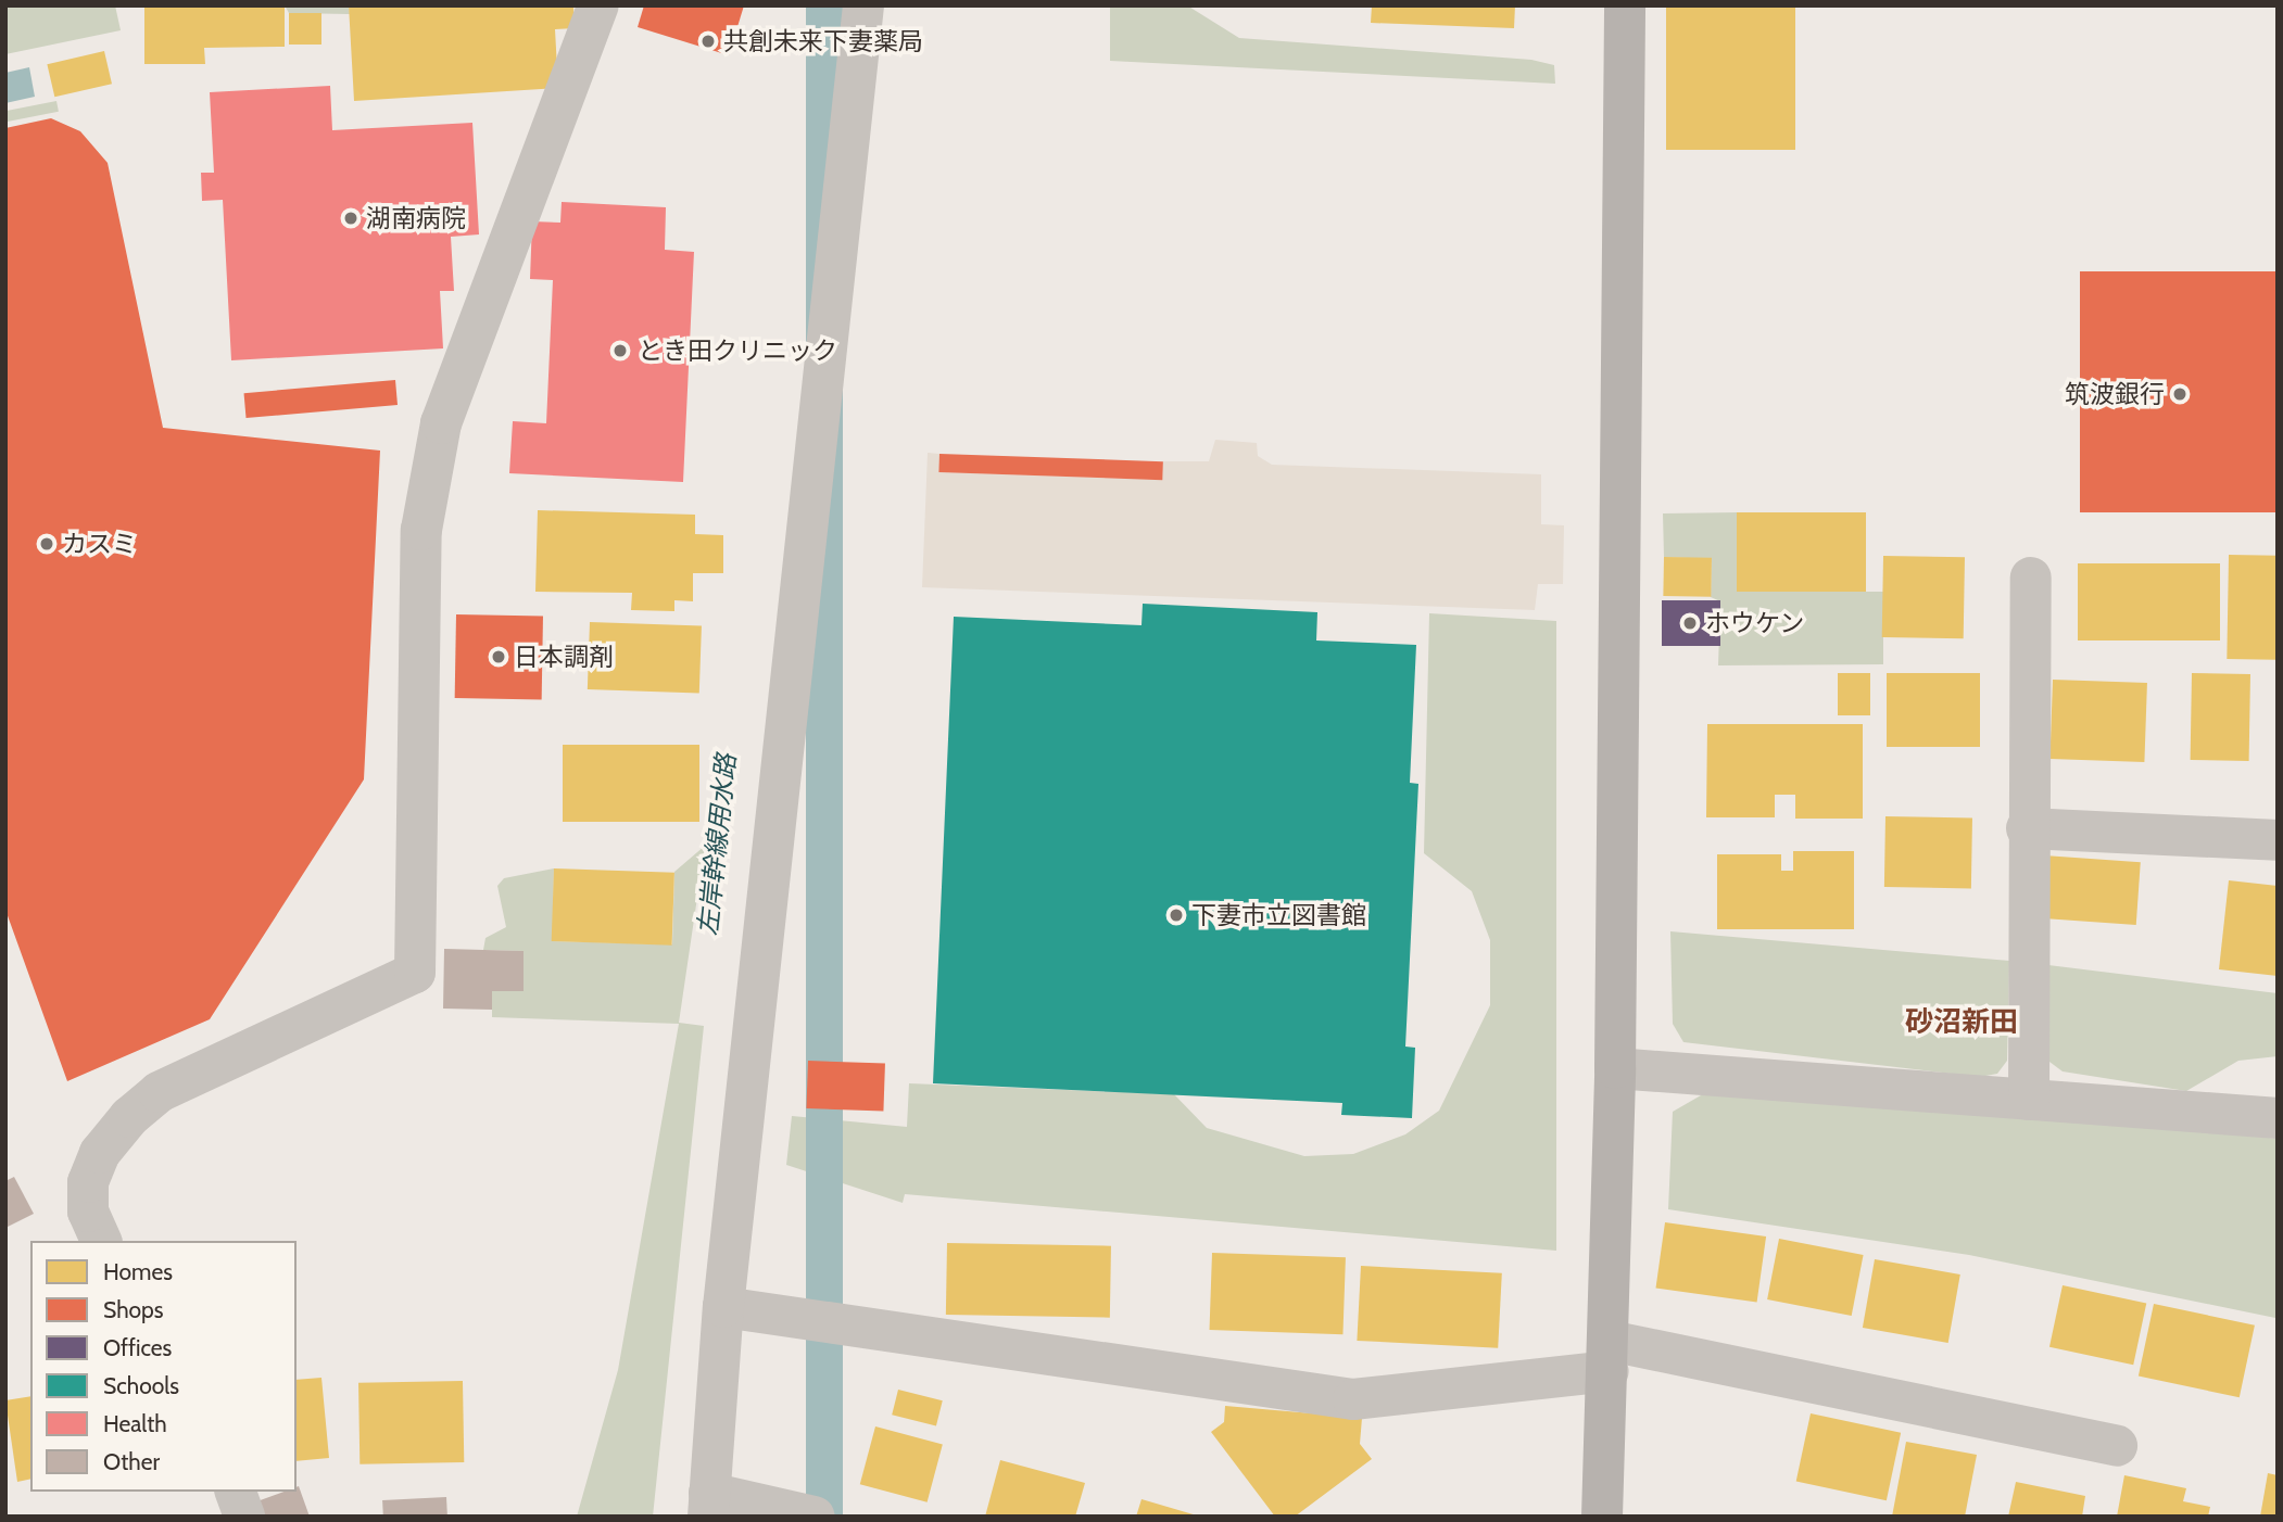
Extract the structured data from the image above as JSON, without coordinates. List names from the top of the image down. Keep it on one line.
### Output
{"districts":["砂沼新田"],"water":["左岸幹線用水路"],"places":["共創未来下妻薬局","湖南病院","とき田クリニック","筑波銀行","カスミ","ホウケン","日本調剤","下妻市立図書館"],"legend":["Homes","Shops","Offices","Schools","Health","Other"]}
